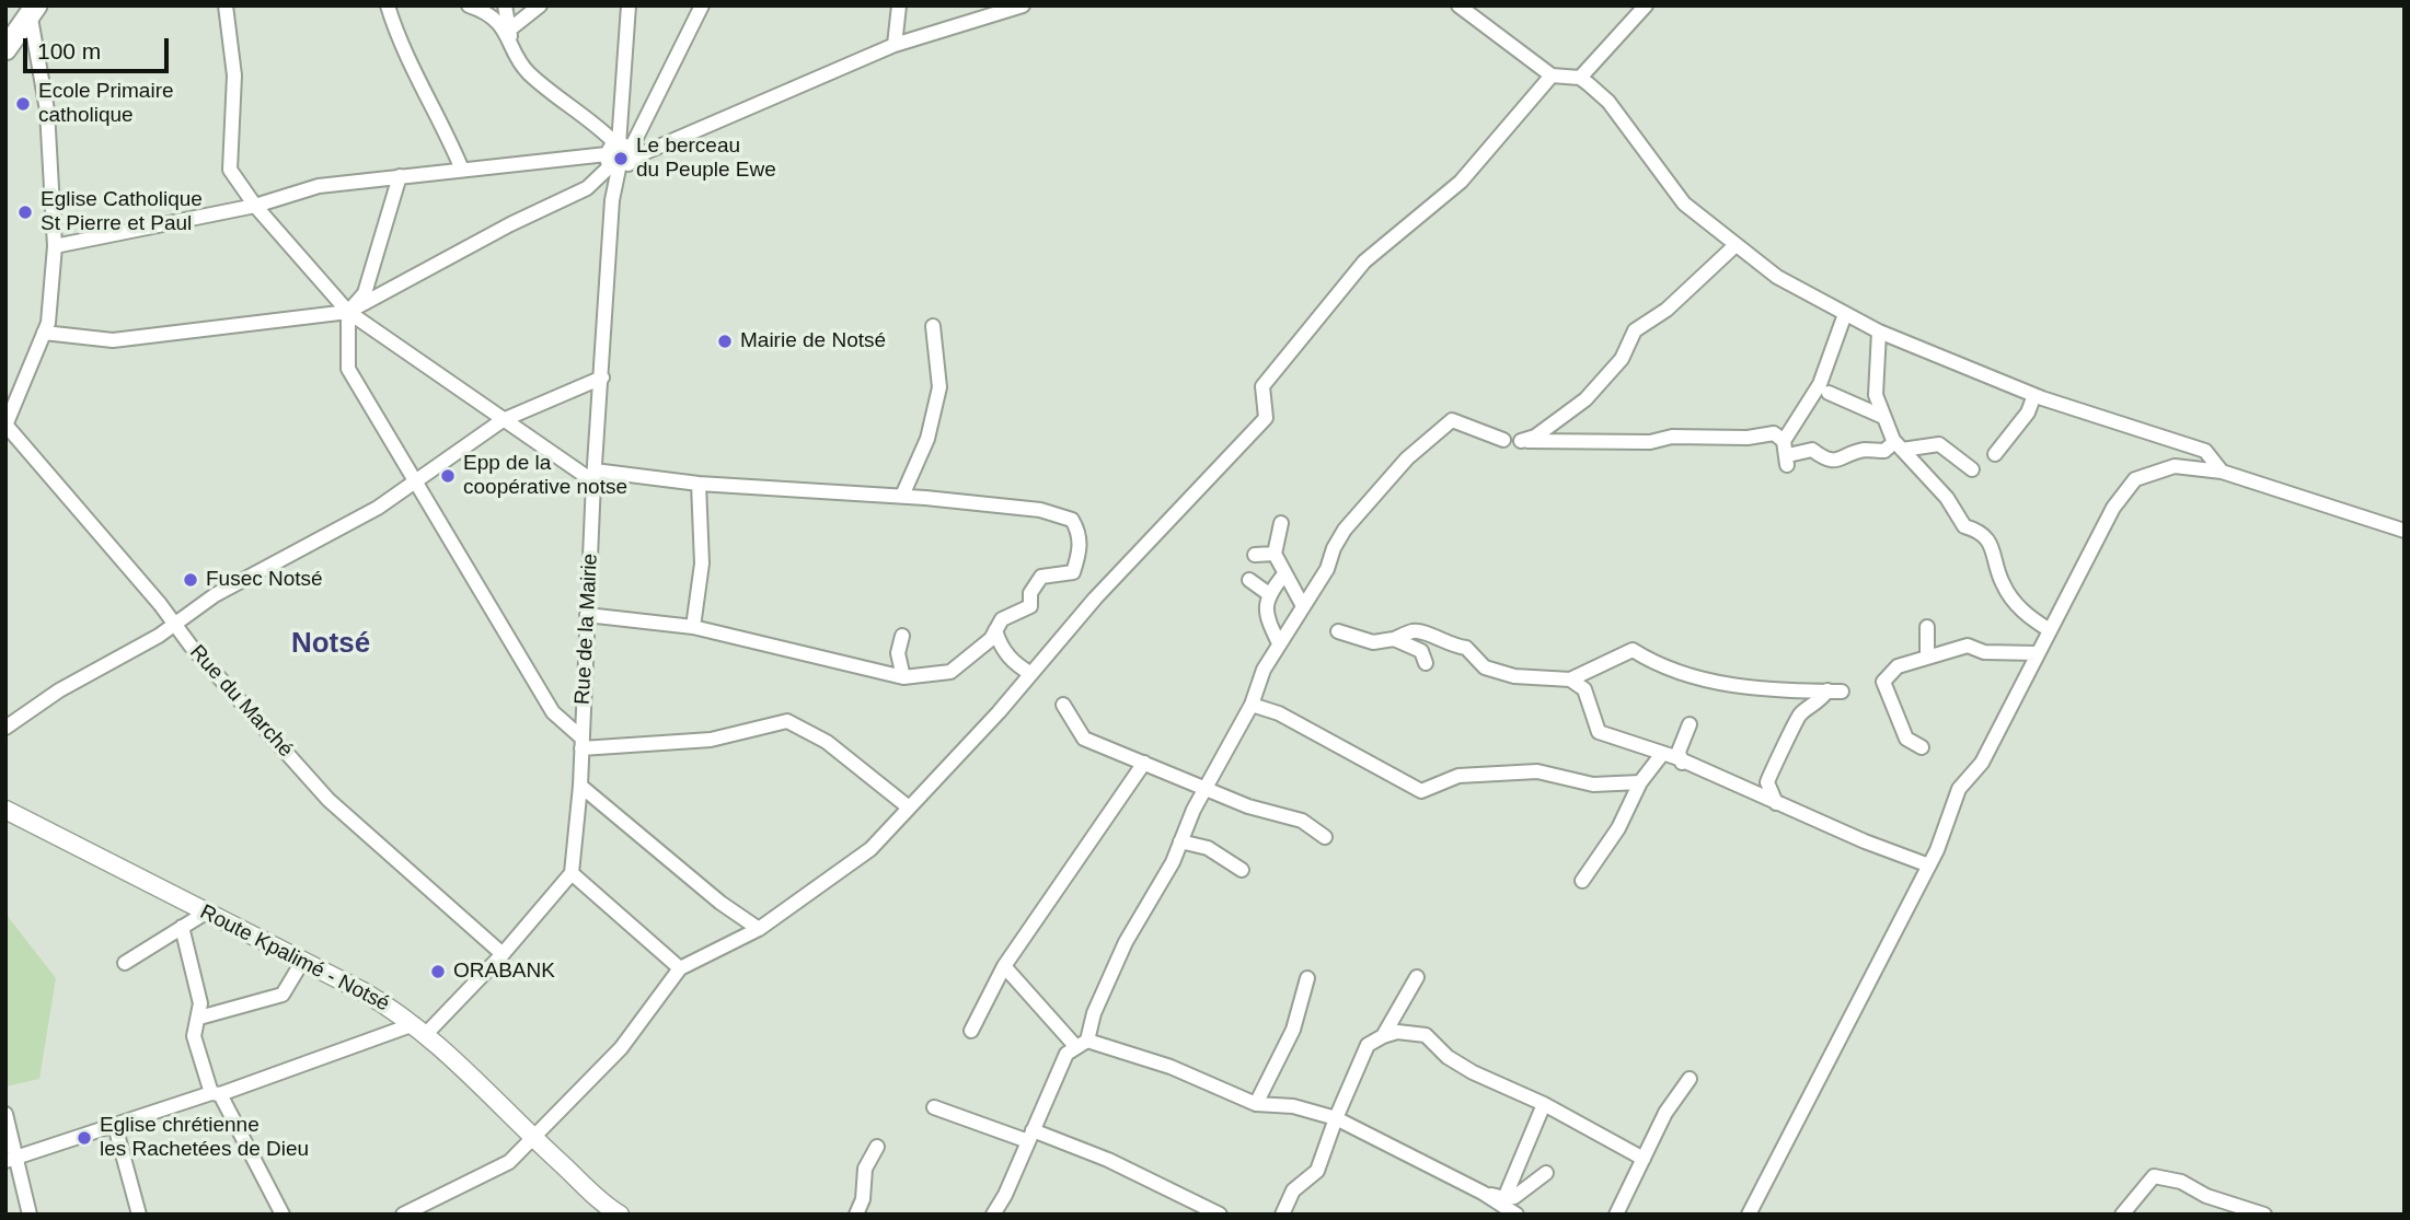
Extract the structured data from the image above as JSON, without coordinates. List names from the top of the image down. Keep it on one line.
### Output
{"streets":{"main road":["Route Kpalimé - Notsé"],"street":["Rue de la Mairie","Rue du Marché"]},"districts":["Notsé"],"places":["Ecole Primaire catholique","Le berceau du Peuple Ewe","Eglise Catholique St Pierre et Paul","Mairie de Notsé","Epp de la coopérative notse","Fusec Notsé","ORABANK","Eglise chrétienne les Rachetées de Dieu"],"scale_bar":"100 m"}
